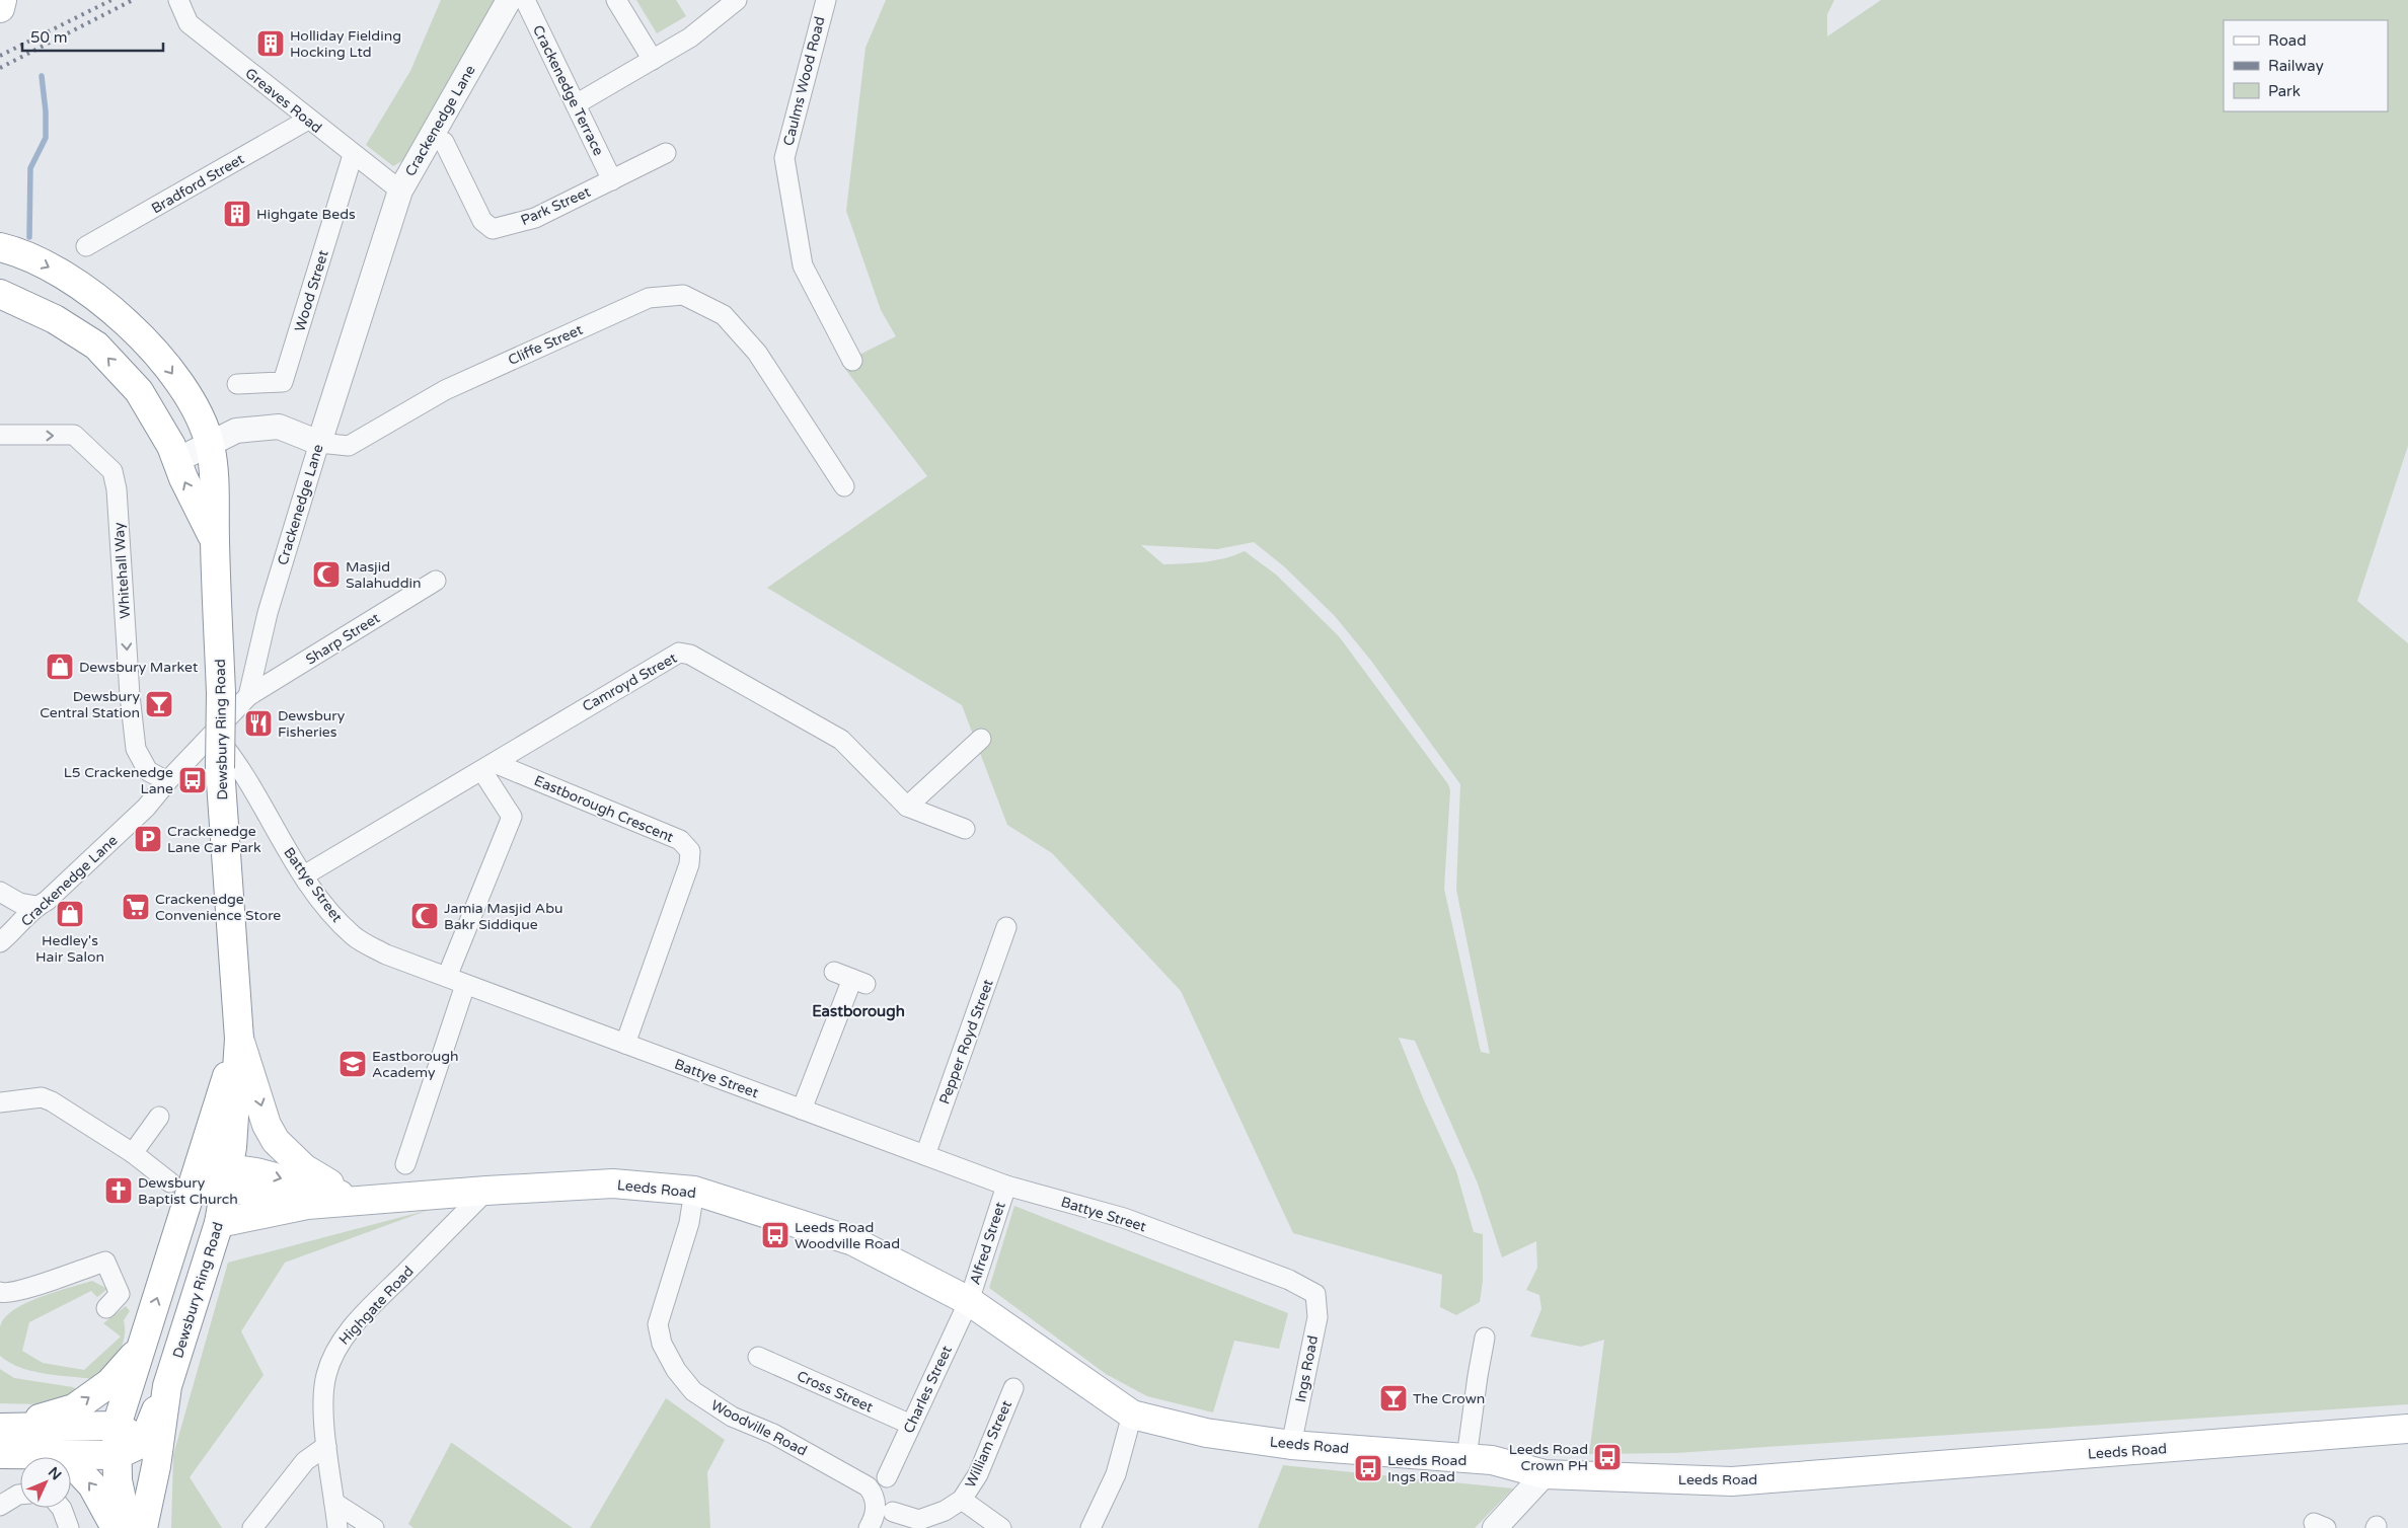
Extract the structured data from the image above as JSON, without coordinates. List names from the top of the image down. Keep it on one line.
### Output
{"streets":{"main road":["Dewsbury Ring Road","Leeds Road"],"street":["Caulms Wood Road","Crackenedge Terrace","Greaves Road","Crackenedge Lane","Bradford Street","Park Street","Wood Street","Cliffe Street","Whitehall Way","Sharp Street","Camroyd Street","Eastborough Crescent","Battye Street","Pepper Royd Street","Alfred Street","Highgate Road","Ings Road","Charles Street","Cross Street","Woodville Road","William Street"]},"crossings":[["Crackenedge Terrace","Park Street"],["Greaves Road","Crackenedge Lane"],["Greaves Road","Bradford Street"],["Greaves Road","Wood Street"],["Crackenedge Lane","Park Street"],["Crackenedge Lane","Cliffe Street"],["Crackenedge Lane","Whitehall Way"],["Crackenedge Lane","Sharp Street"],["Crackenedge Lane","Battye Street"],["Cliffe Street","Dewsbury Ring Road"],["Camroyd Street","Eastborough Crescent"],["Camroyd Street","Battye Street"],["Dewsbury Ring Road","Leeds Road"],["Eastborough Crescent","Battye Street"],["Battye Street","Pepper Royd Street"],["Battye Street","Alfred Street"],["Battye Street","Ings Road"],["Leeds Road","Alfred Street"],["Leeds Road","Highgate Road"],["Leeds Road","Ings Road"],["Leeds Road","Charles Street"],["Leeds Road","Woodville Road"],["Alfred Street","Charles Street"],["Charles Street","Cross Street"]],"one_way":["Whitehall Way"],"districts":["Eastborough"],"places":{"building":["Holliday Fielding Hocking Ltd","Highgate Beds"],"mosque":["Masjid Salahuddin","Jamia Masjid Abu Bakr Siddique"],"shop":["Dewsbury Market","Hedley's Hair Salon"],"bar":["Dewsbury Central Station","The Crown"],"restaurant":["Dewsbury Fisheries"],"bus stop":["L5 Crackenedge Lane","Leeds Road Woodville Road","Leeds Road Crown PH","Leeds Road Ings Road"],"parking":["Crackenedge Lane Car Park"],"supermarket":["Crackenedge Convenience Store"],"school or university":["Eastborough Academy"],"church":["Dewsbury Baptist Church"]},"legend":["Road","Railway","Park"],"scale_bar":"50 m","north":"top right"}
